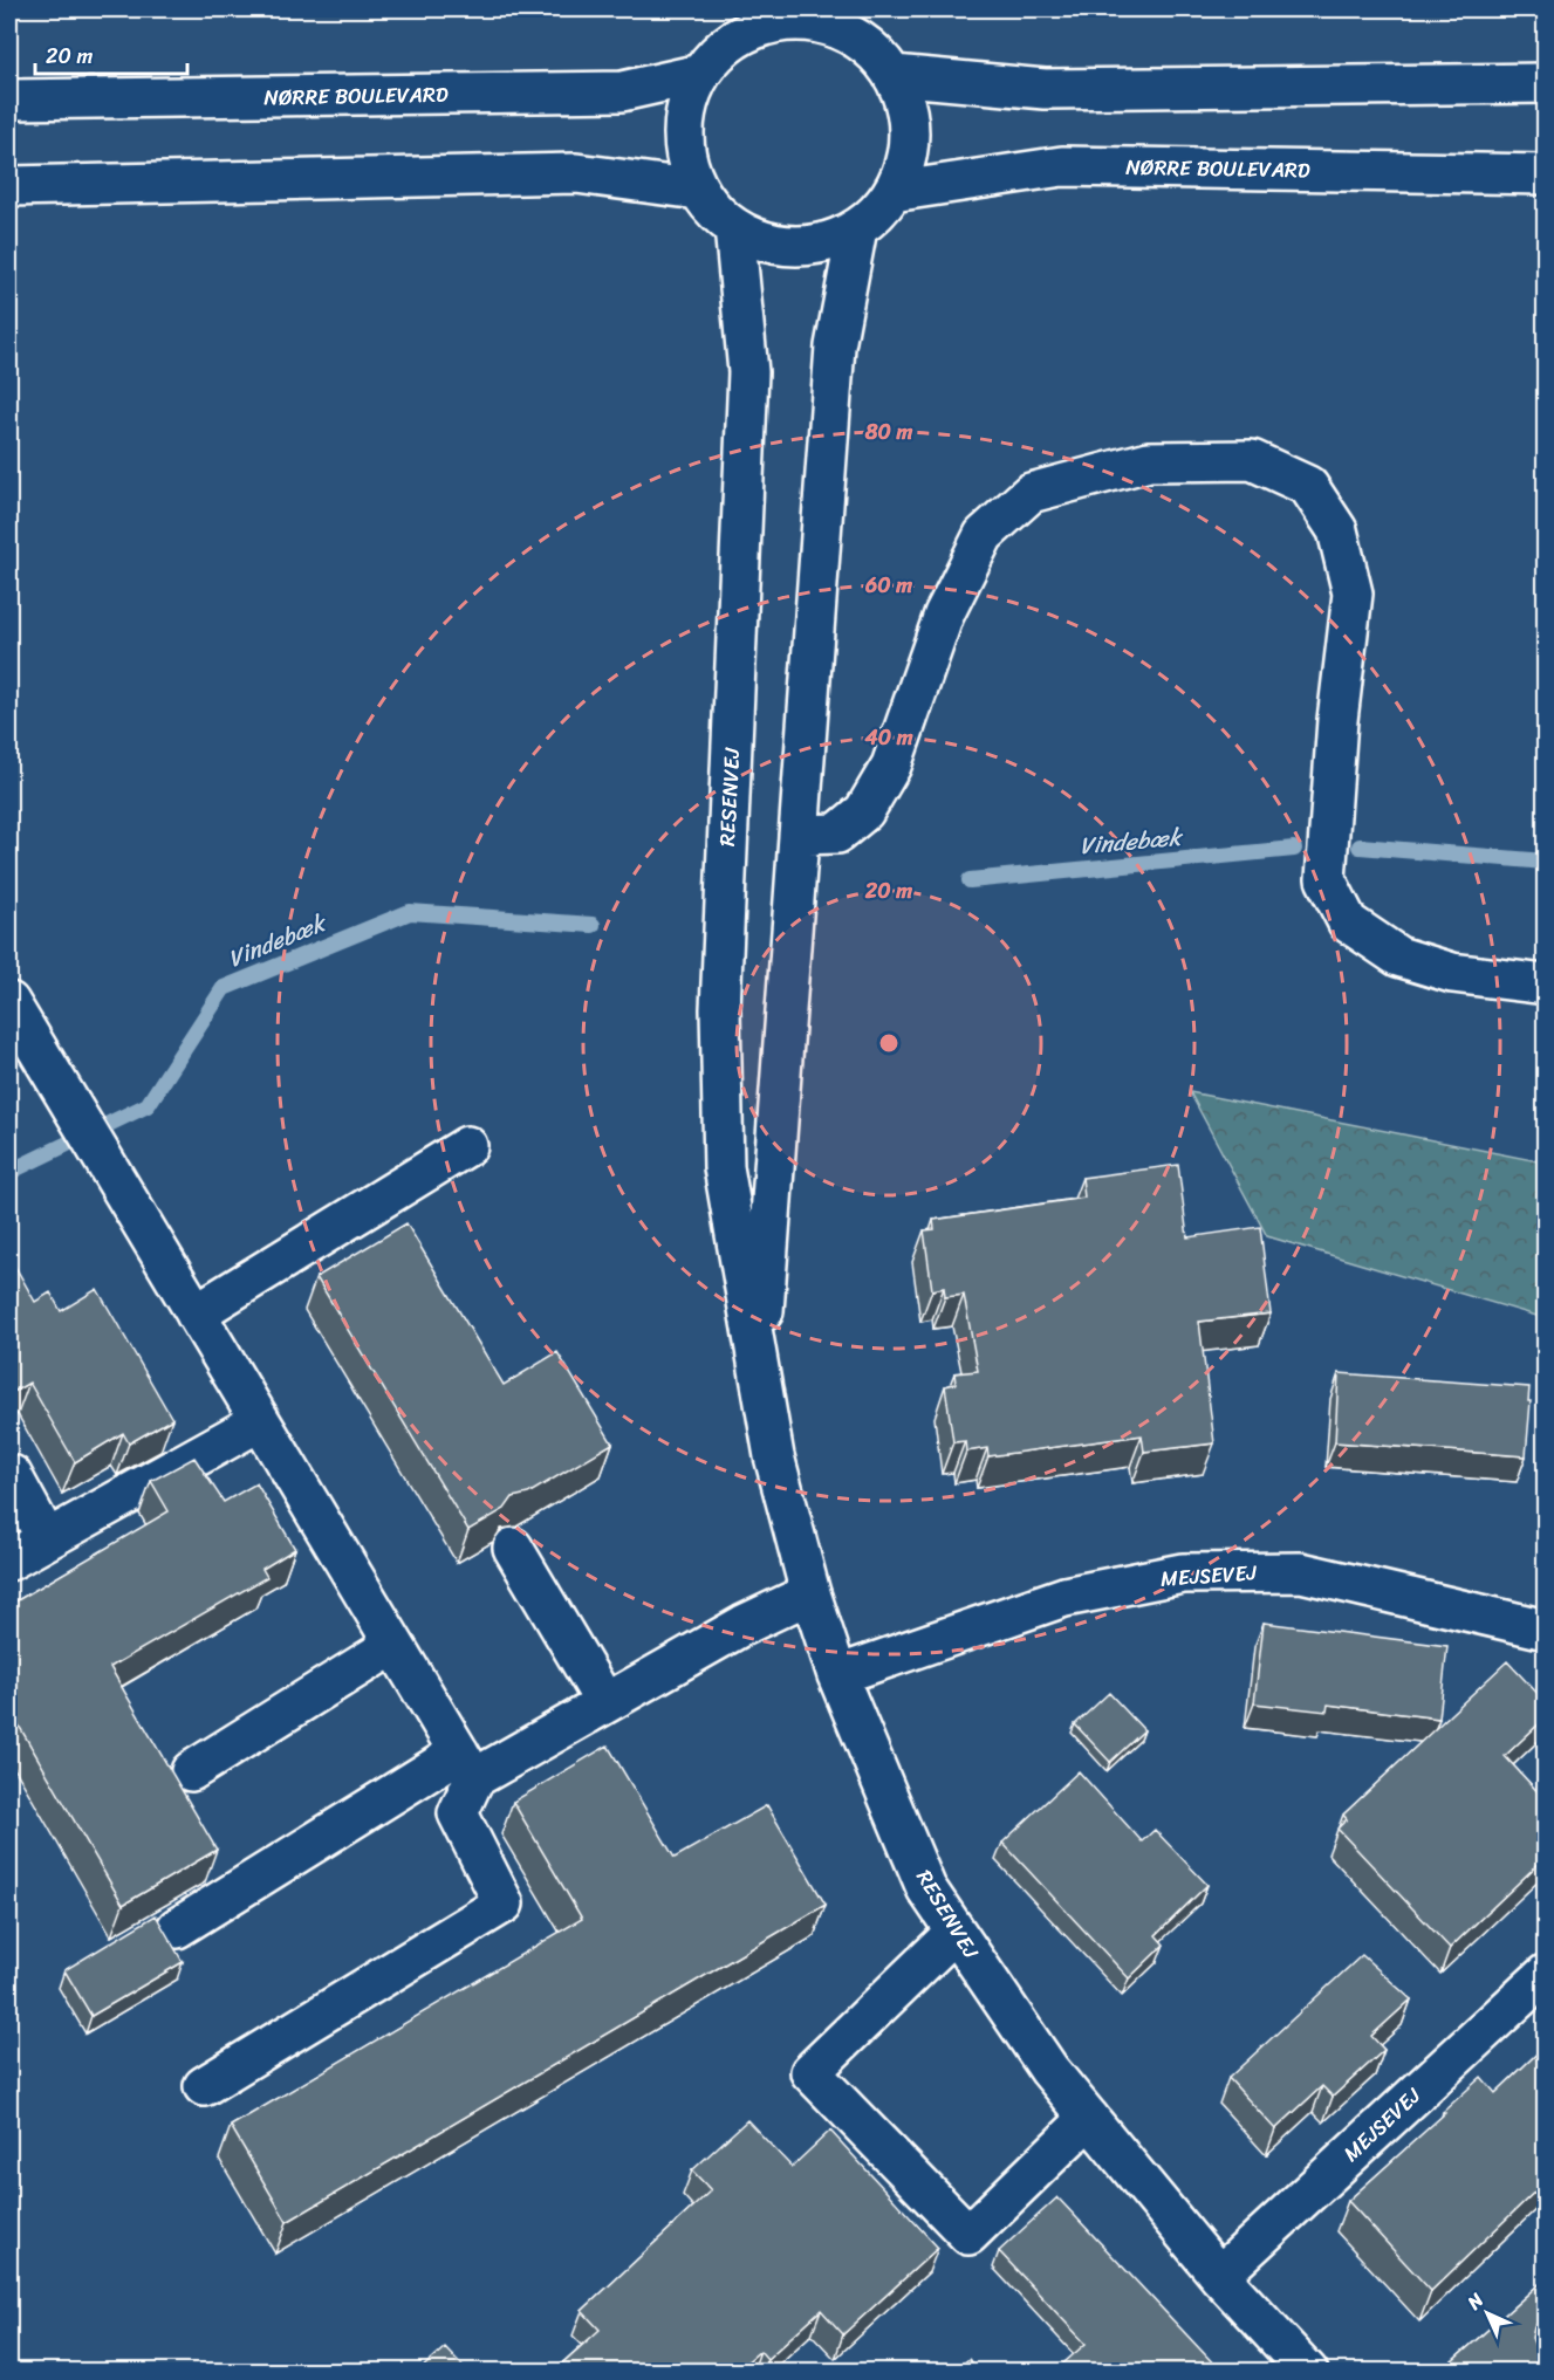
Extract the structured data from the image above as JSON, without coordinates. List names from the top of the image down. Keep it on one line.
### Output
{"streets":{"street":["NØRRE BOULEVARD","RESENVEJ","MEJSEVEJ"]},"crossings":[["NØRRE BOULEVARD","RESENVEJ"],["RESENVEJ","MEJSEVEJ"]],"water":["Vindebæk"],"scale_bar":"20 m","north":"top left","rings":["80 m","60 m","40 m","20 m"]}
